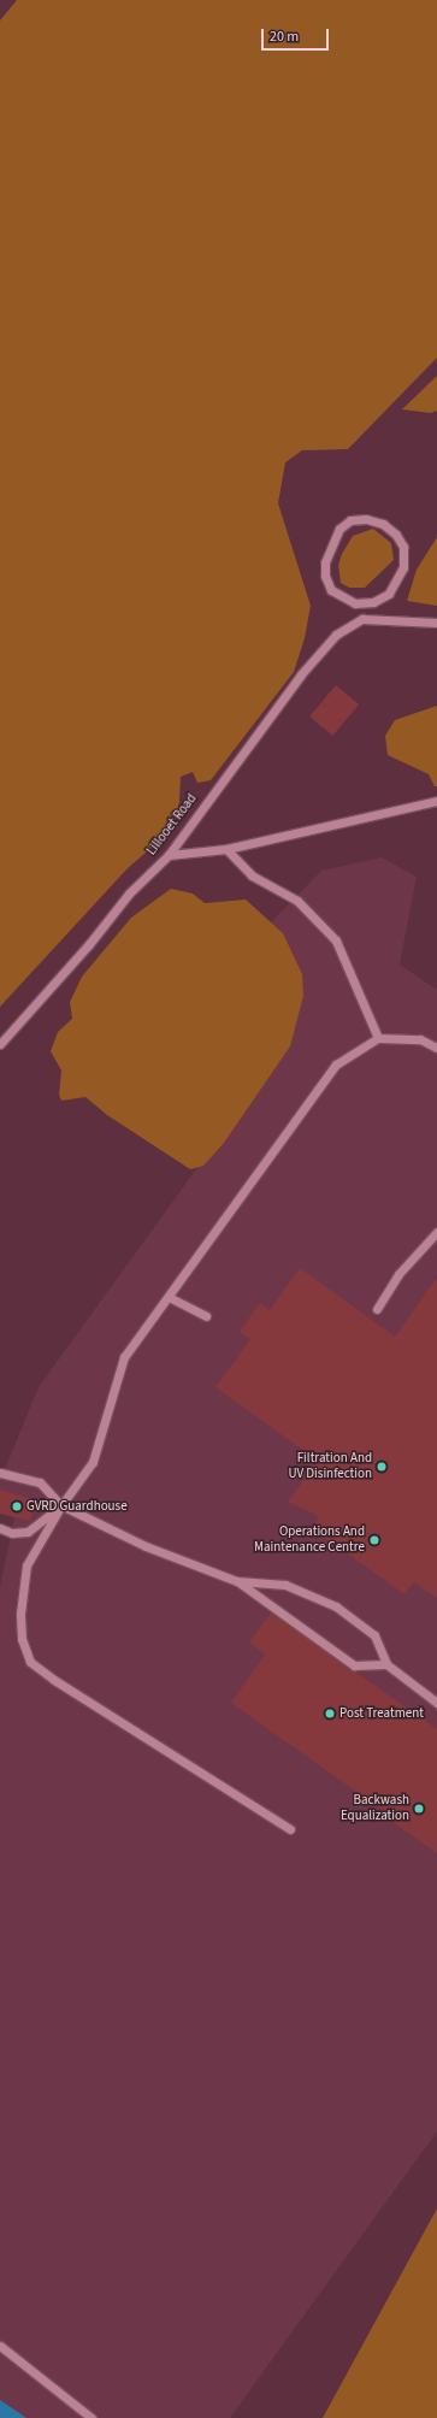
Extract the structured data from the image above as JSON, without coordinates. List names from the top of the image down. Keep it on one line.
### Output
{"streets":{"street":["Lillooet Road"]},"places":["Filtration And UV Disinfection","GVRD Guardhouse","Operations And Maintenance Centre","Post Treatment","Backwash Equalization"],"scale_bar":"20 m"}
